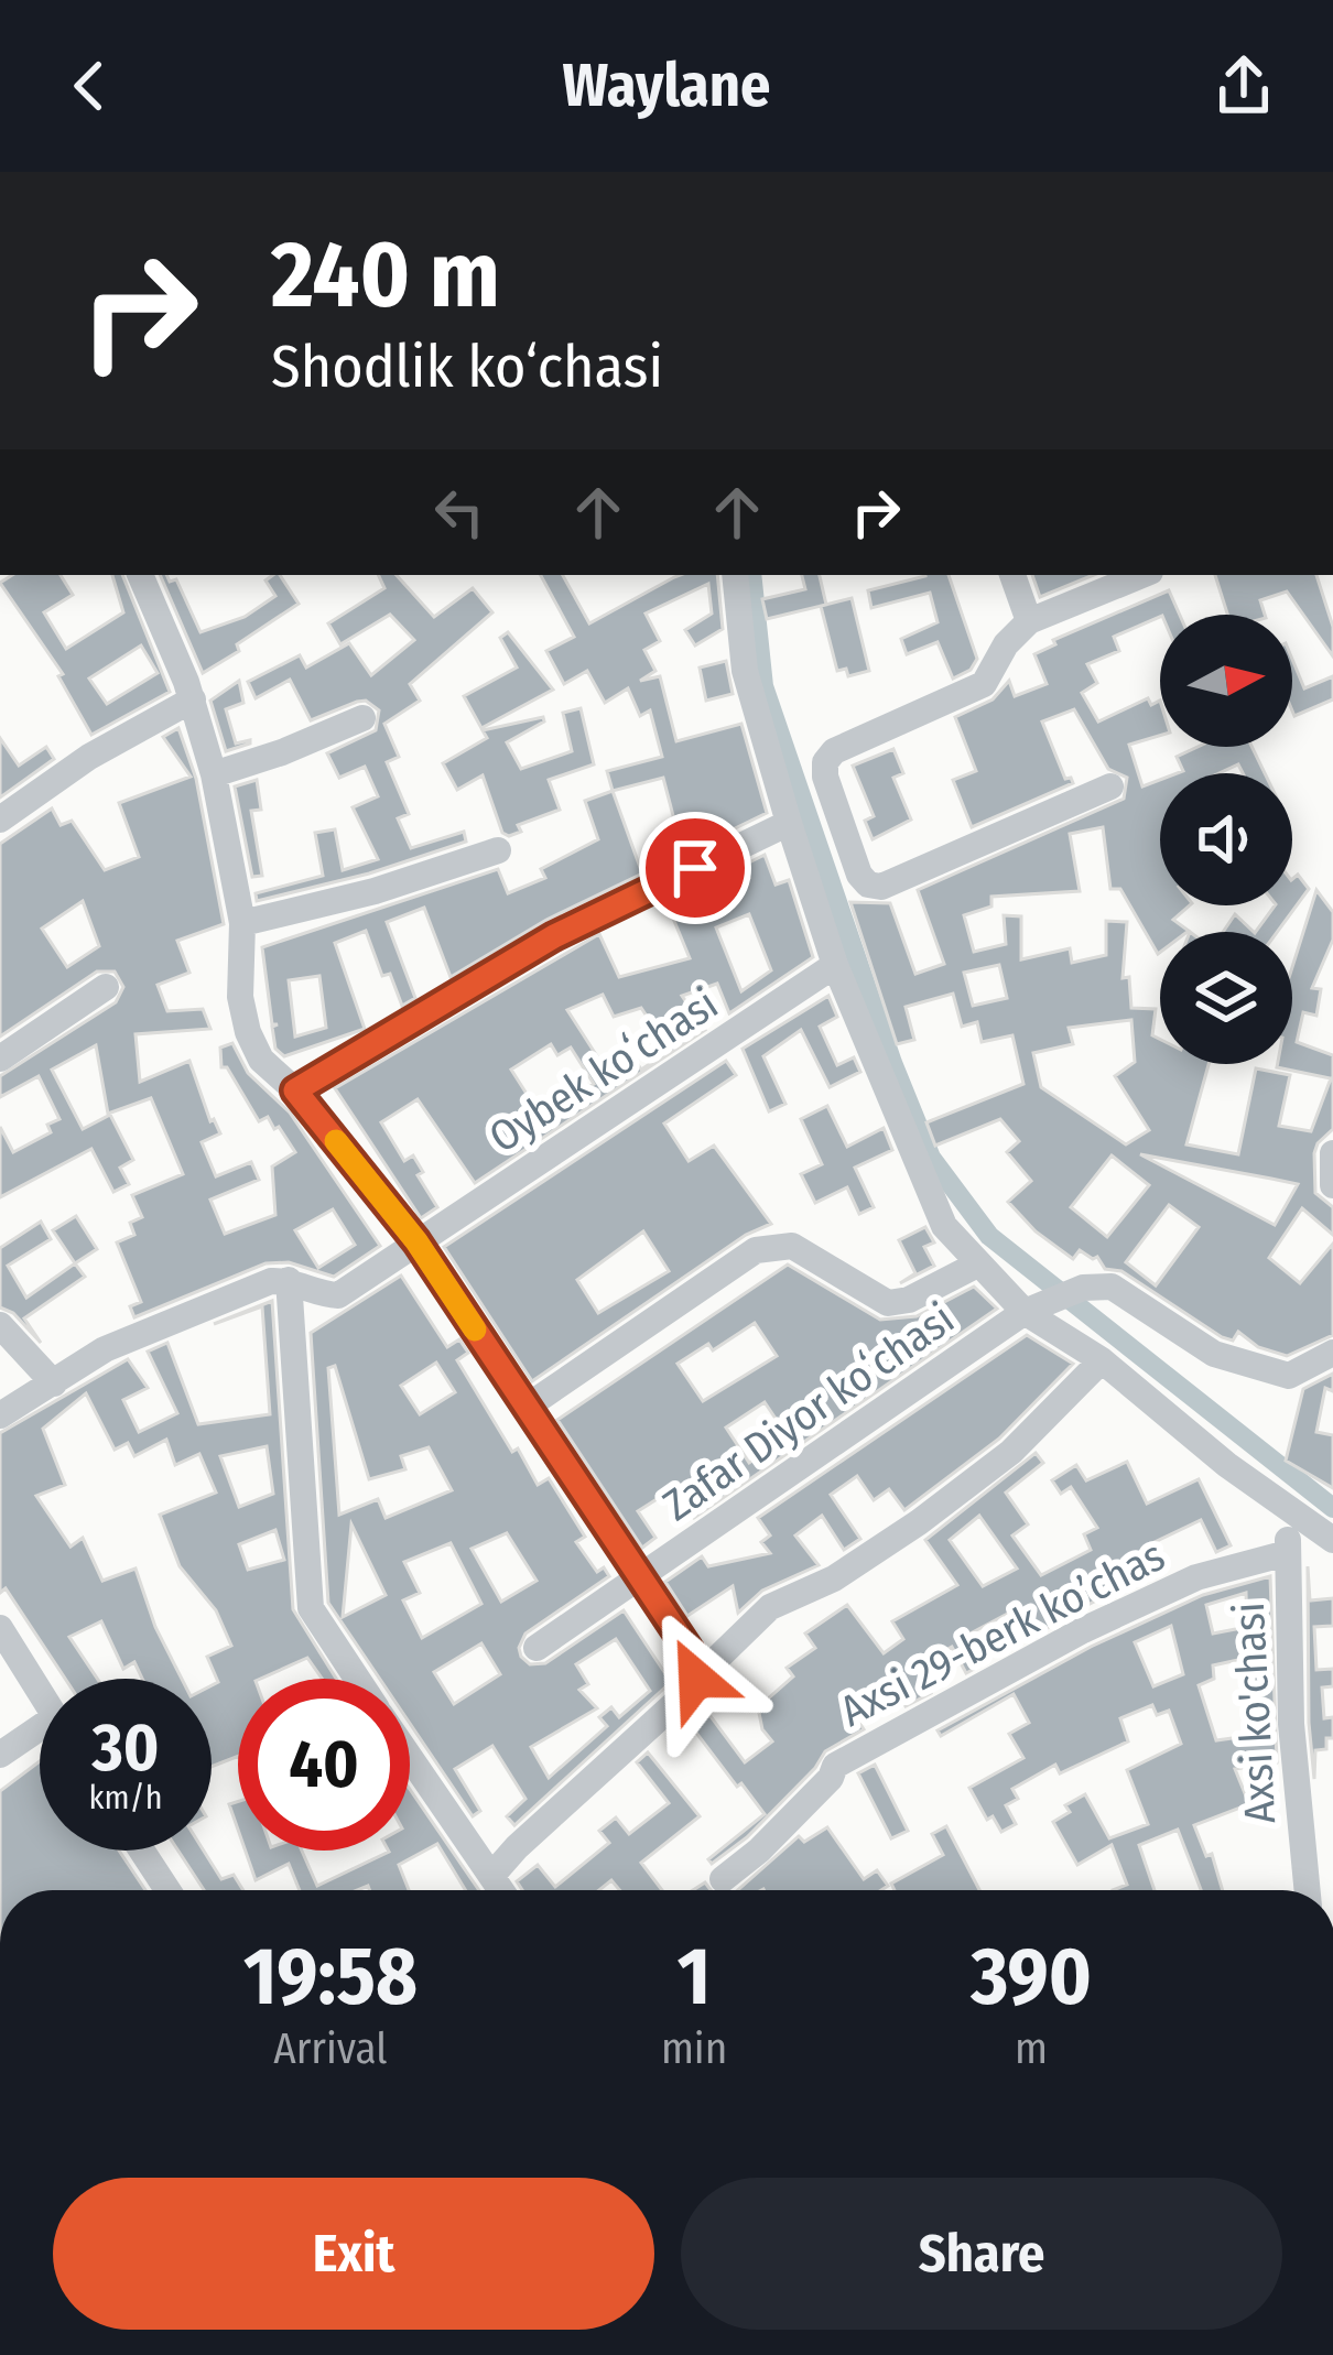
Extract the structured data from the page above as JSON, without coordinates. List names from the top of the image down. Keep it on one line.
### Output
{"streets":{"street":["Oybek koʻchasi","Zafar Diyor koʻchasi","Аxsi 29-berk koʼchas","Axsi ko'chasi"]},"crossings":[["Аxsi 29-berk koʼchas","Axsi ko'chasi"]],"north":"right","page":{"header":"Waylane","turn":["240 m","Shodlik ko‘chasi"],"speed":"30 km/h","limit":"40","eta":["19:58","Arrival","1","min","390","m"],"buttons":["Exit","Share"]}}
